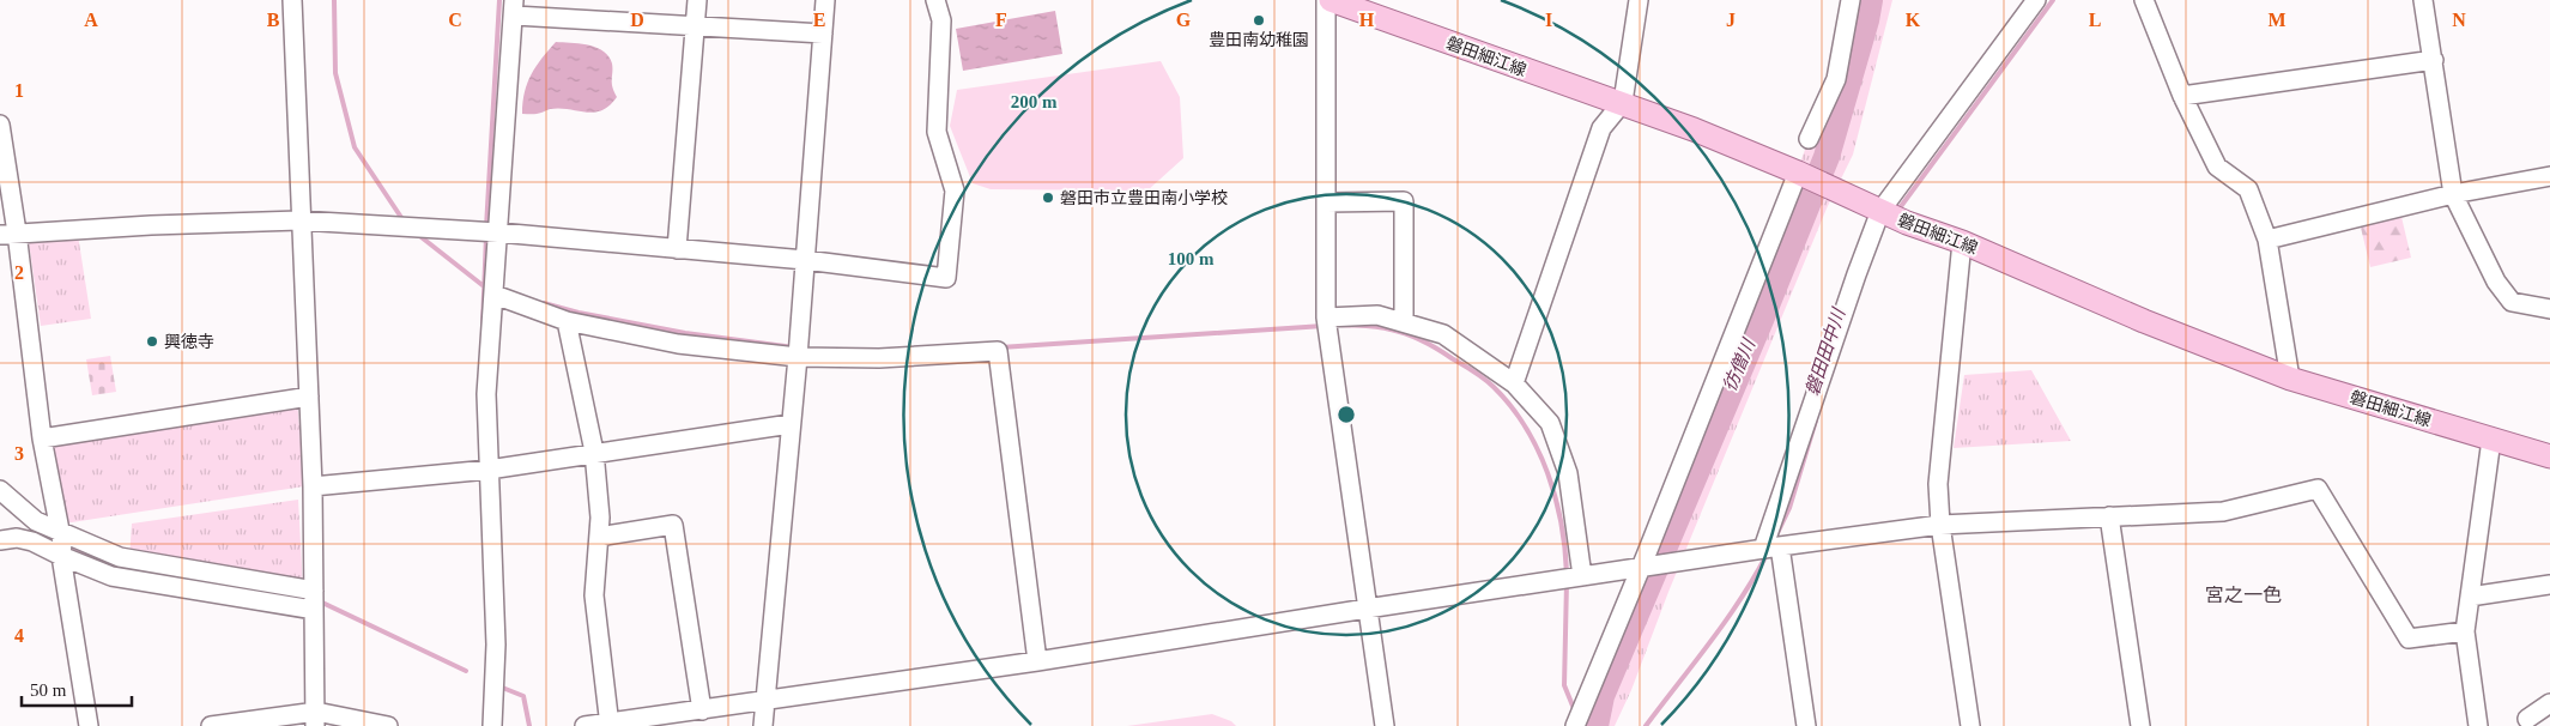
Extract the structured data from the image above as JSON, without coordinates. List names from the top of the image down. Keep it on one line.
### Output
{"streets":{"main road":["磐田細江線"]},"districts":["宮之一色"],"water":["磐田田中川","彷僧川"],"places":["豊田南幼稚園","磐田市立豊田南小学校","興徳寺"],"scale_bar":"50 m","grid":{"columns":["A","B","C","D","E","F","G","H","I","J","K","L","M","N"],"rows":["1","2","3","4"]},"rings":["200 m","100 m"]}
